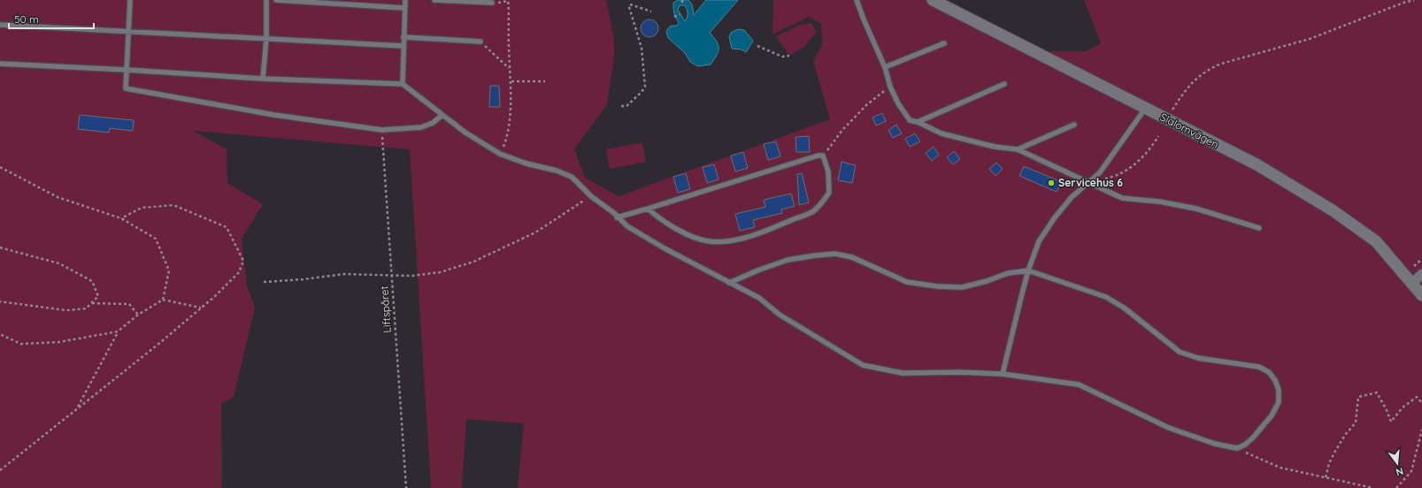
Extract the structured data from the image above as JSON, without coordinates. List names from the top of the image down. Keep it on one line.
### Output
{"streets":{"street":["Slalomvägen"],"path":["Liftspåret"]},"places":["Servicehus 6"],"scale_bar":"50 m","north":"bottom"}
